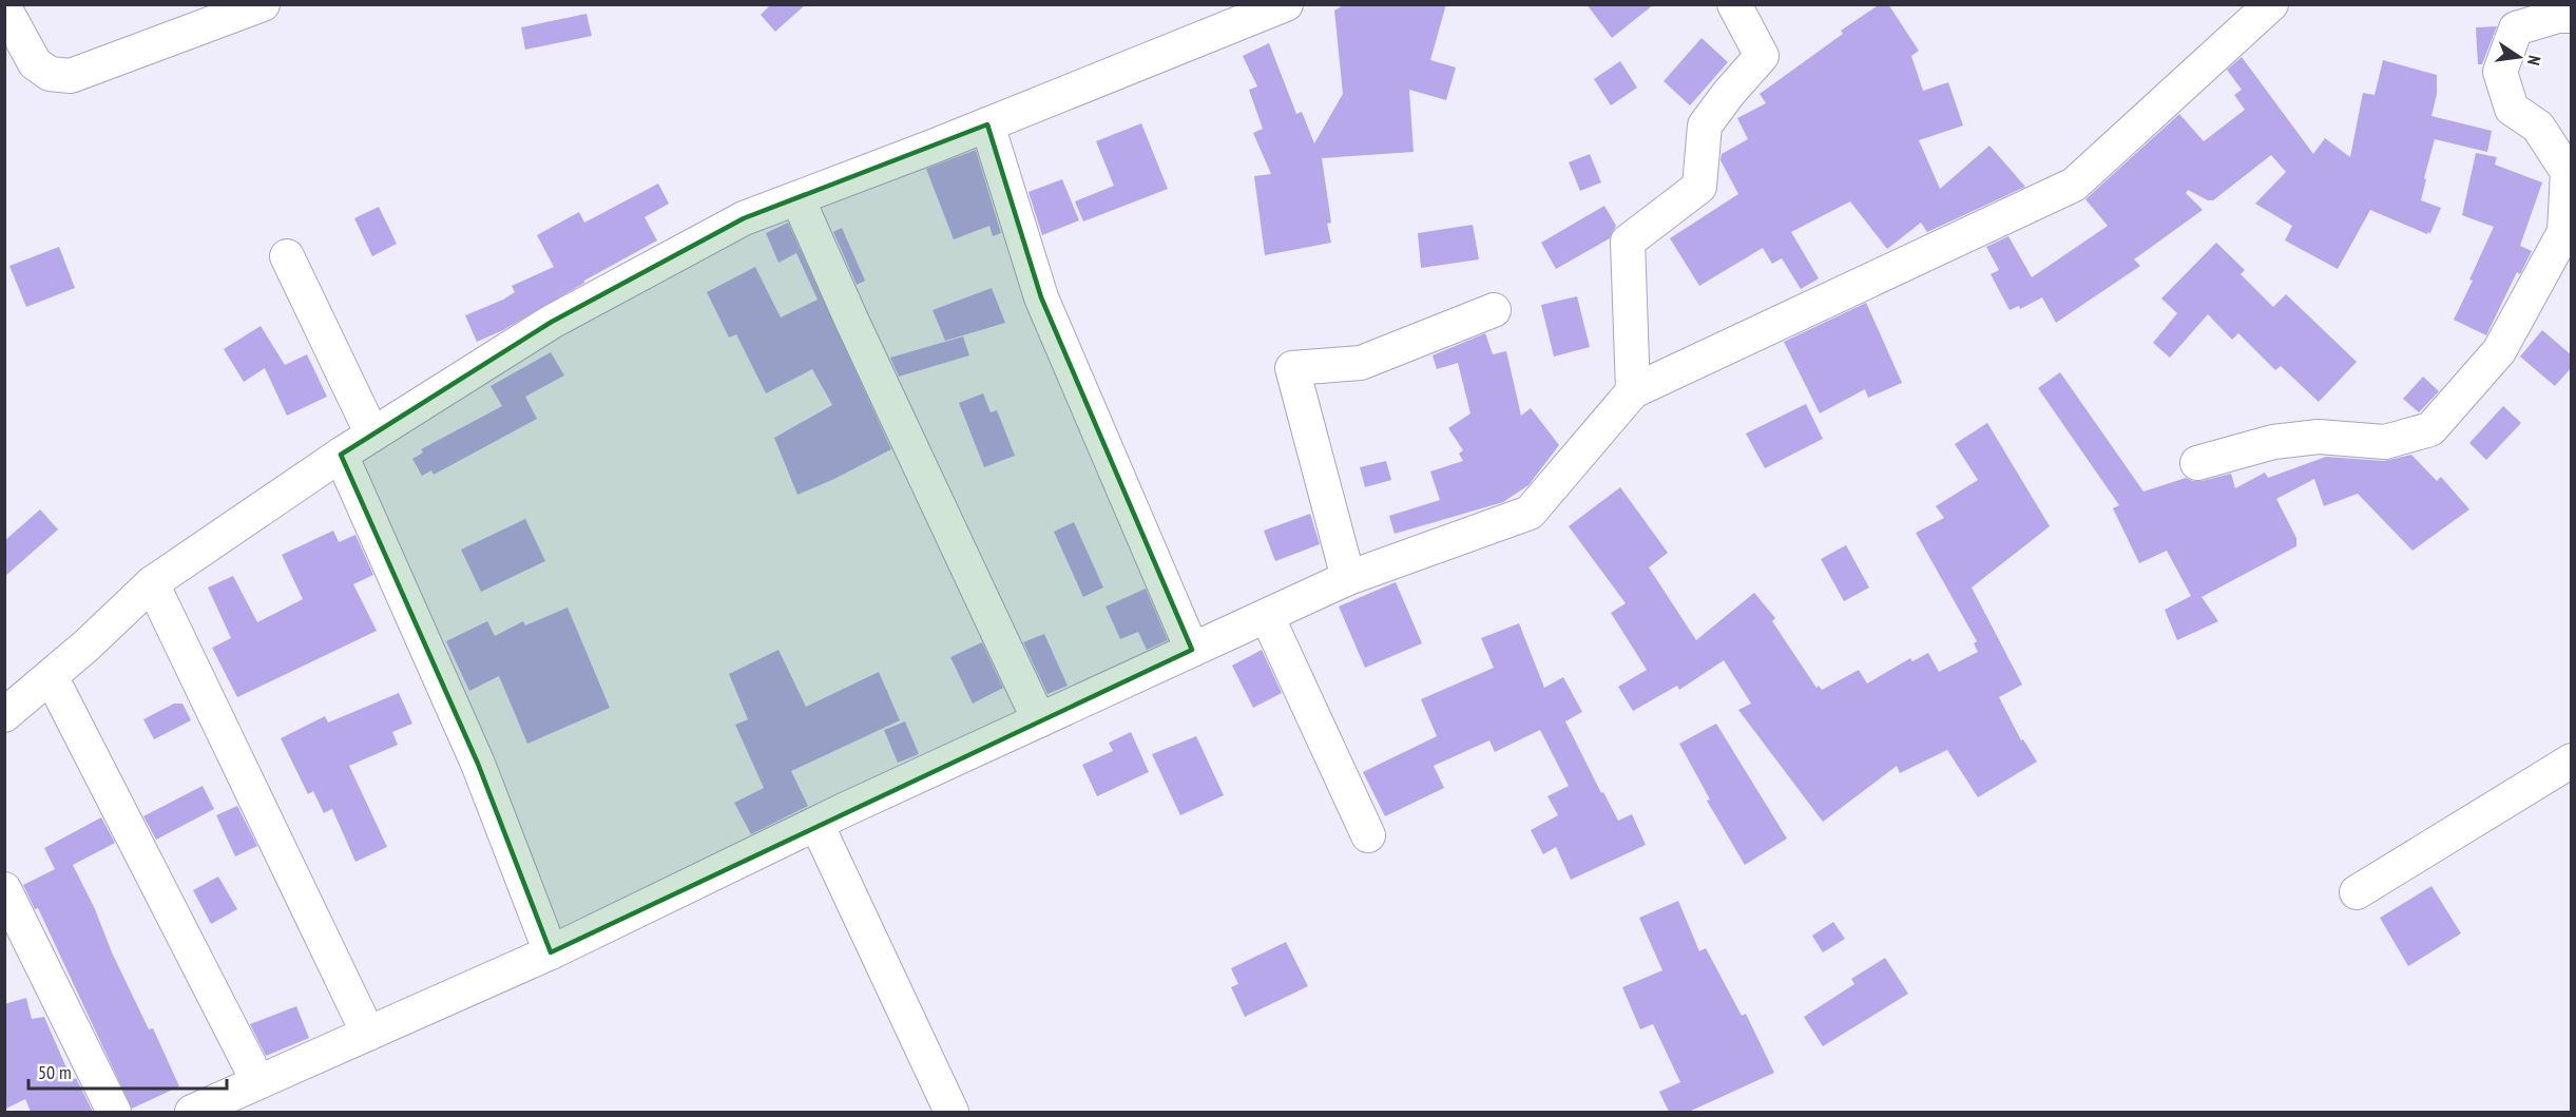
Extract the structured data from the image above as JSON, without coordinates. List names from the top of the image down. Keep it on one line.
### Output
{"scale_bar":"50 m","north":"right"}
